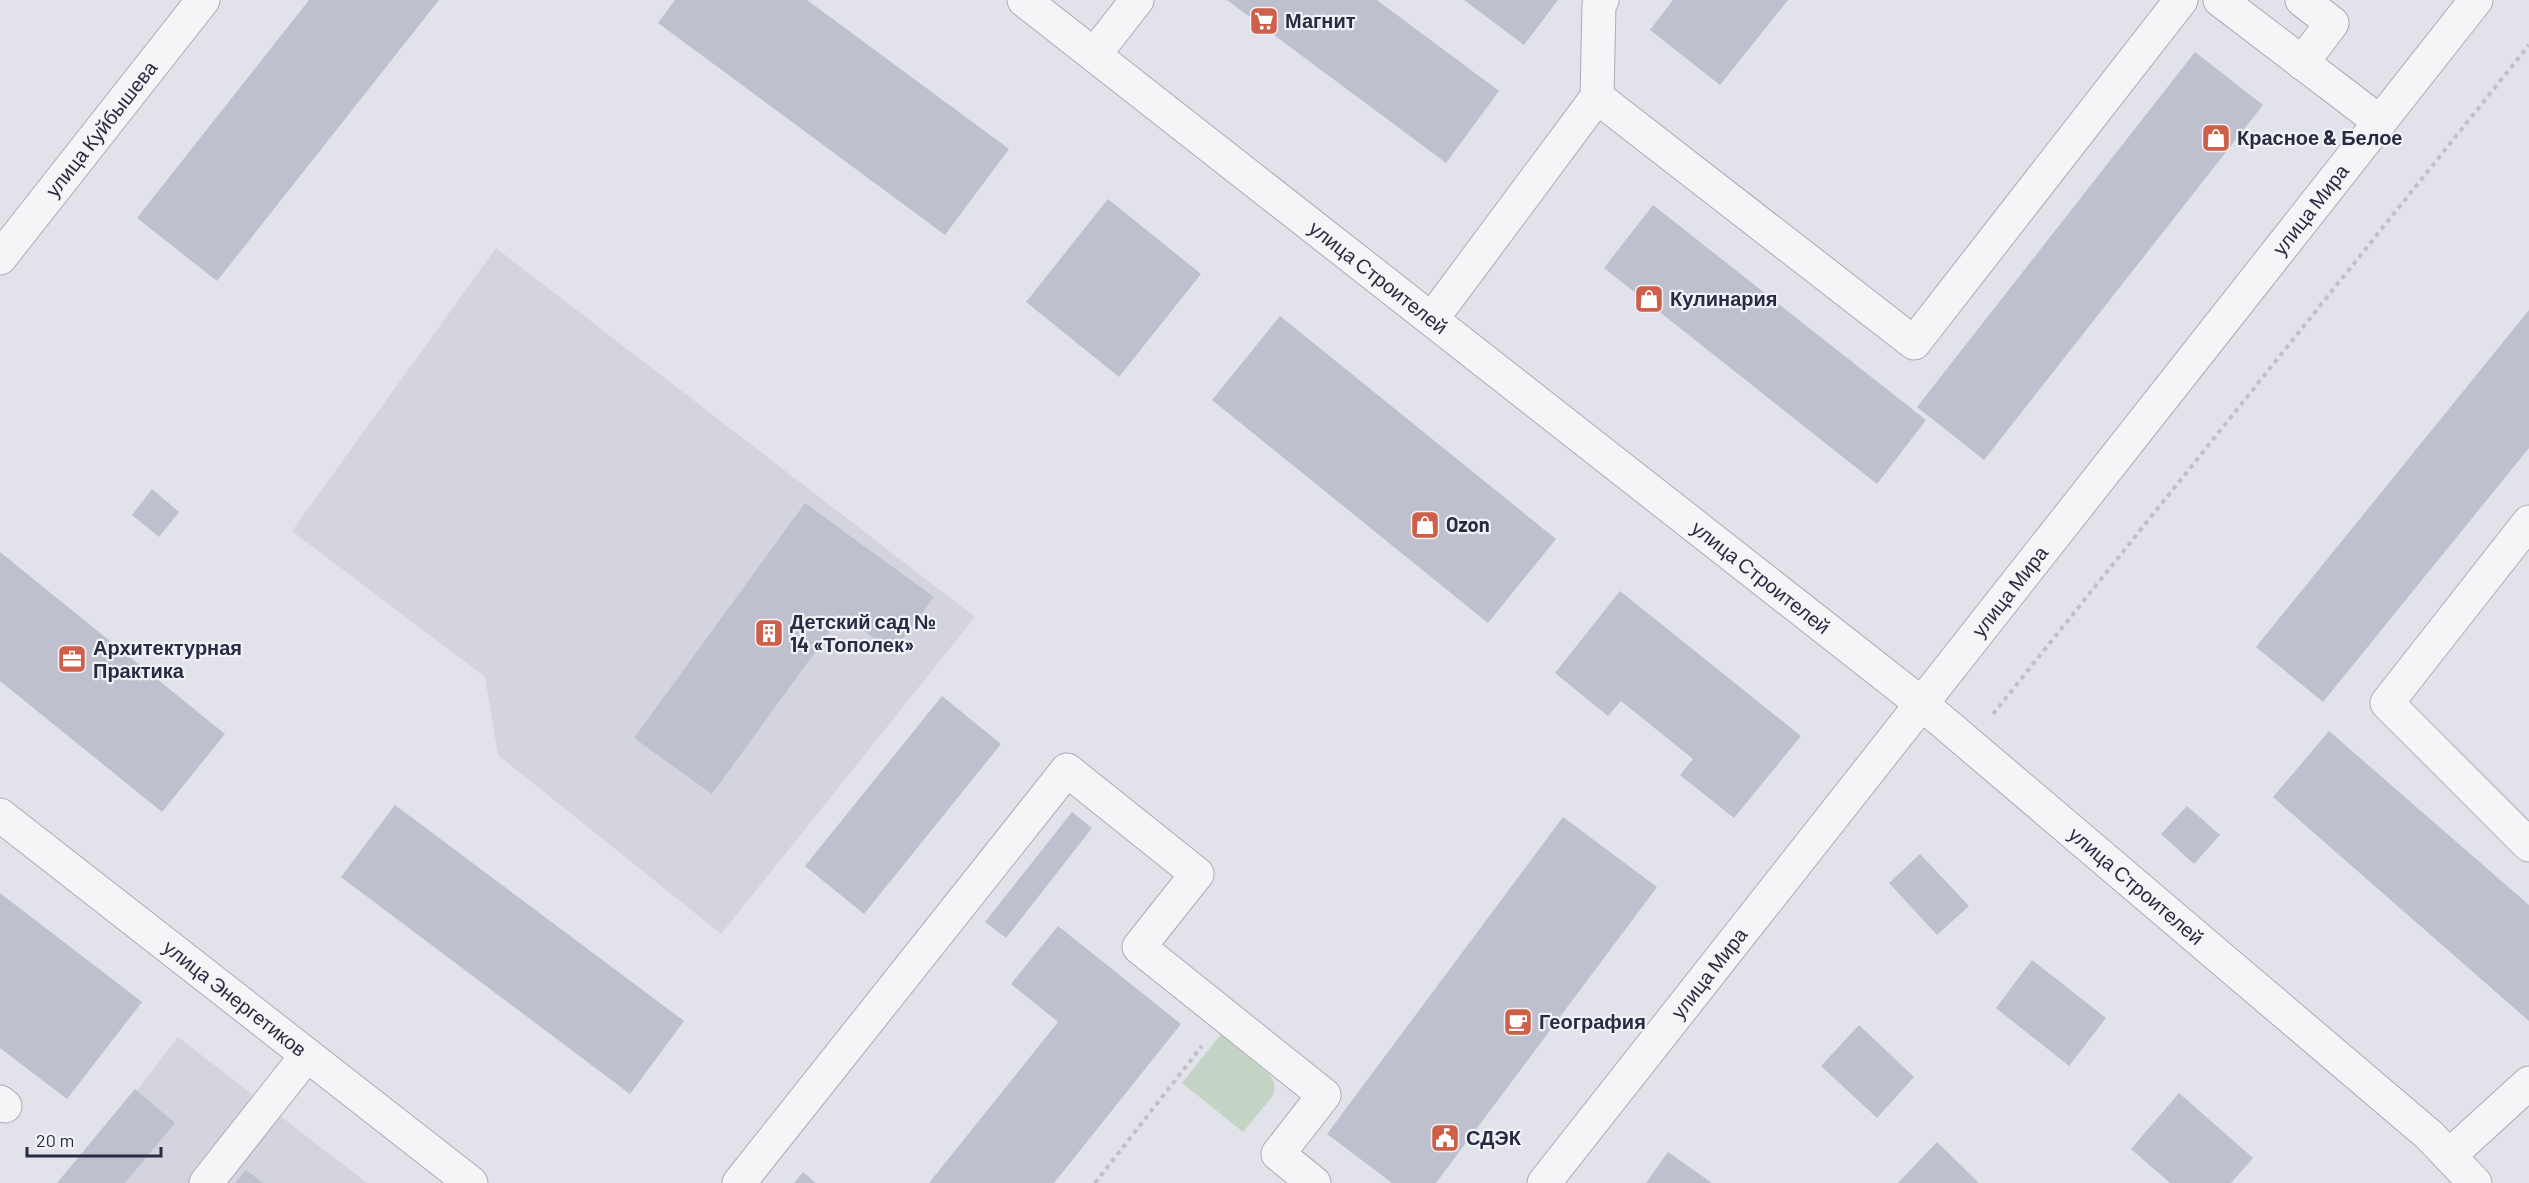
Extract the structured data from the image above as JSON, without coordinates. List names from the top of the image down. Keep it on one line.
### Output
{"streets":{"street":["улица Куйбышева","улица Мира","улица Строителей","улица Энергетиков"]},"crossings":[["улица Мира","улица Строителей"]],"places":{"supermarket":["Магнит"],"shop":["Красное & Белое","Кулинария","Ozon"],"building":["Детский сад № 14 «Тополек»"],"office":["Архитектурная Практика"],"cafe":["География"],"public building":["СДЭК"]},"scale_bar":"20 m"}
